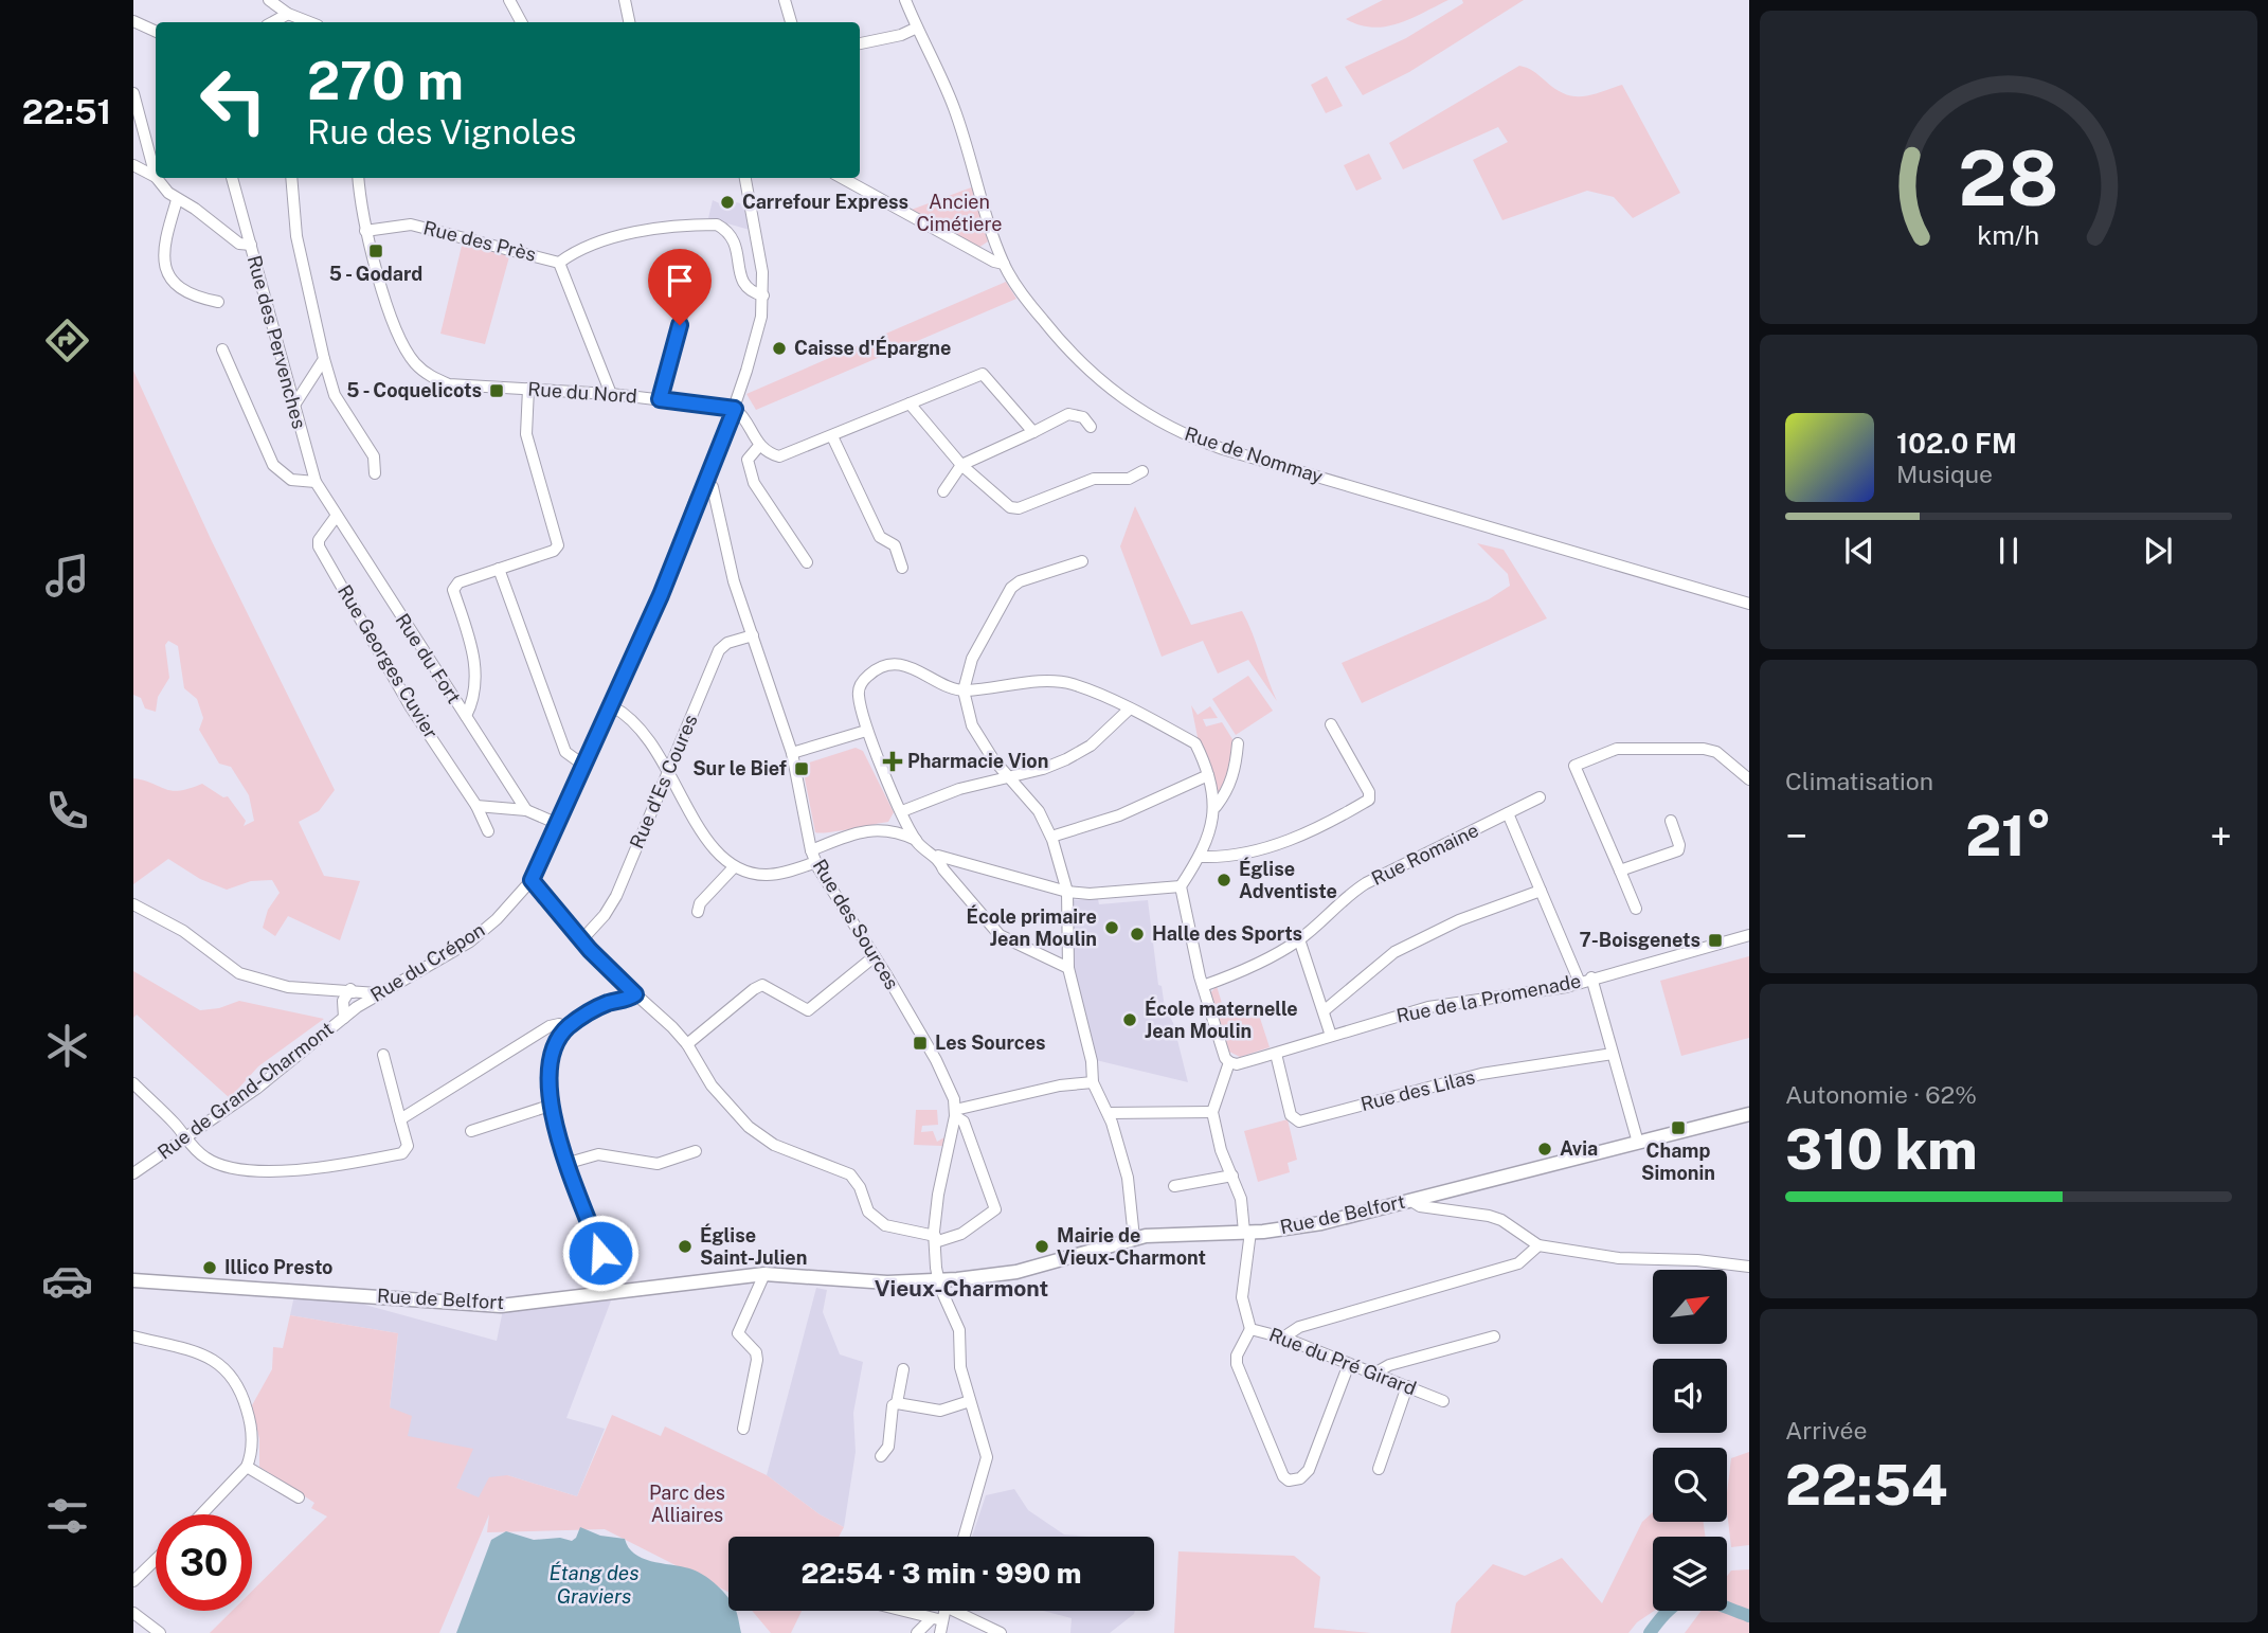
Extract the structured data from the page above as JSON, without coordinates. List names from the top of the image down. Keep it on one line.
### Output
{"streets":{"main road":["Rue de Belfort"],"street":["Rue des Près","Rue des Pervenches","Rue du Nord","Rue de Nommay","Rue du Fort","Rue Georges Cuvier","Rue d'Es Coures","Rue Romaine","Rue des Sources","Rue du Crépon","Rue de la Promenade","Rue de Grand-Charmont","Rue des Lilas","Rue du Pré Girard"]},"crossings":[["Rue des Près","Rue du Nord"],["Rue des Près","Rue du Crépon"],["Rue des Pervenches","Rue du Fort"],["Rue du Nord","Rue du Crépon"],["Rue du Fort","Rue Georges Cuvier"],["Rue d'Es Coures","Rue des Sources"],["Rue des Sources","Rue du Crépon"],["Rue du Crépon","Rue de Grand-Charmont"],["Rue de la Promenade","Rue des Lilas"],["Rue de Belfort","Rue du Pré Girard"]],"districts":["Vieux-Charmont"],"water":["Étang des Graviers"],"parks":["Ancien Cimétiere","Parc des Alliaires"],"places":{"other":["Carrefour Express","Caisse d'Épargne","Église Adventiste","École primaire Jean Moulin","Halle des Sports","École maternelle Jean Moulin","Avia","Église Saint-Julien","Mairie de Vieux-Charmont","Illico Presto"],"transit":["5 - Godard","5 - Coquelicots","Sur le Bief","7-Boisgenets","Les Sources","Champ Simonin"],"health":["Pharmacie Vion"]},"north":"top right","page":{"tabs":"22:51","turn":["270 m","Rue des Vignoles"],"song":["102.0 FM","Musique"],"tile":["Climatisation",["Autonomie · 62%","310 km"],["Arrivée","22:54"]],"heat":["−","21°","+"],"limit":"30","trip":"22:54 · 3 min · 990 m","gauge":["28","km/h"]}}
